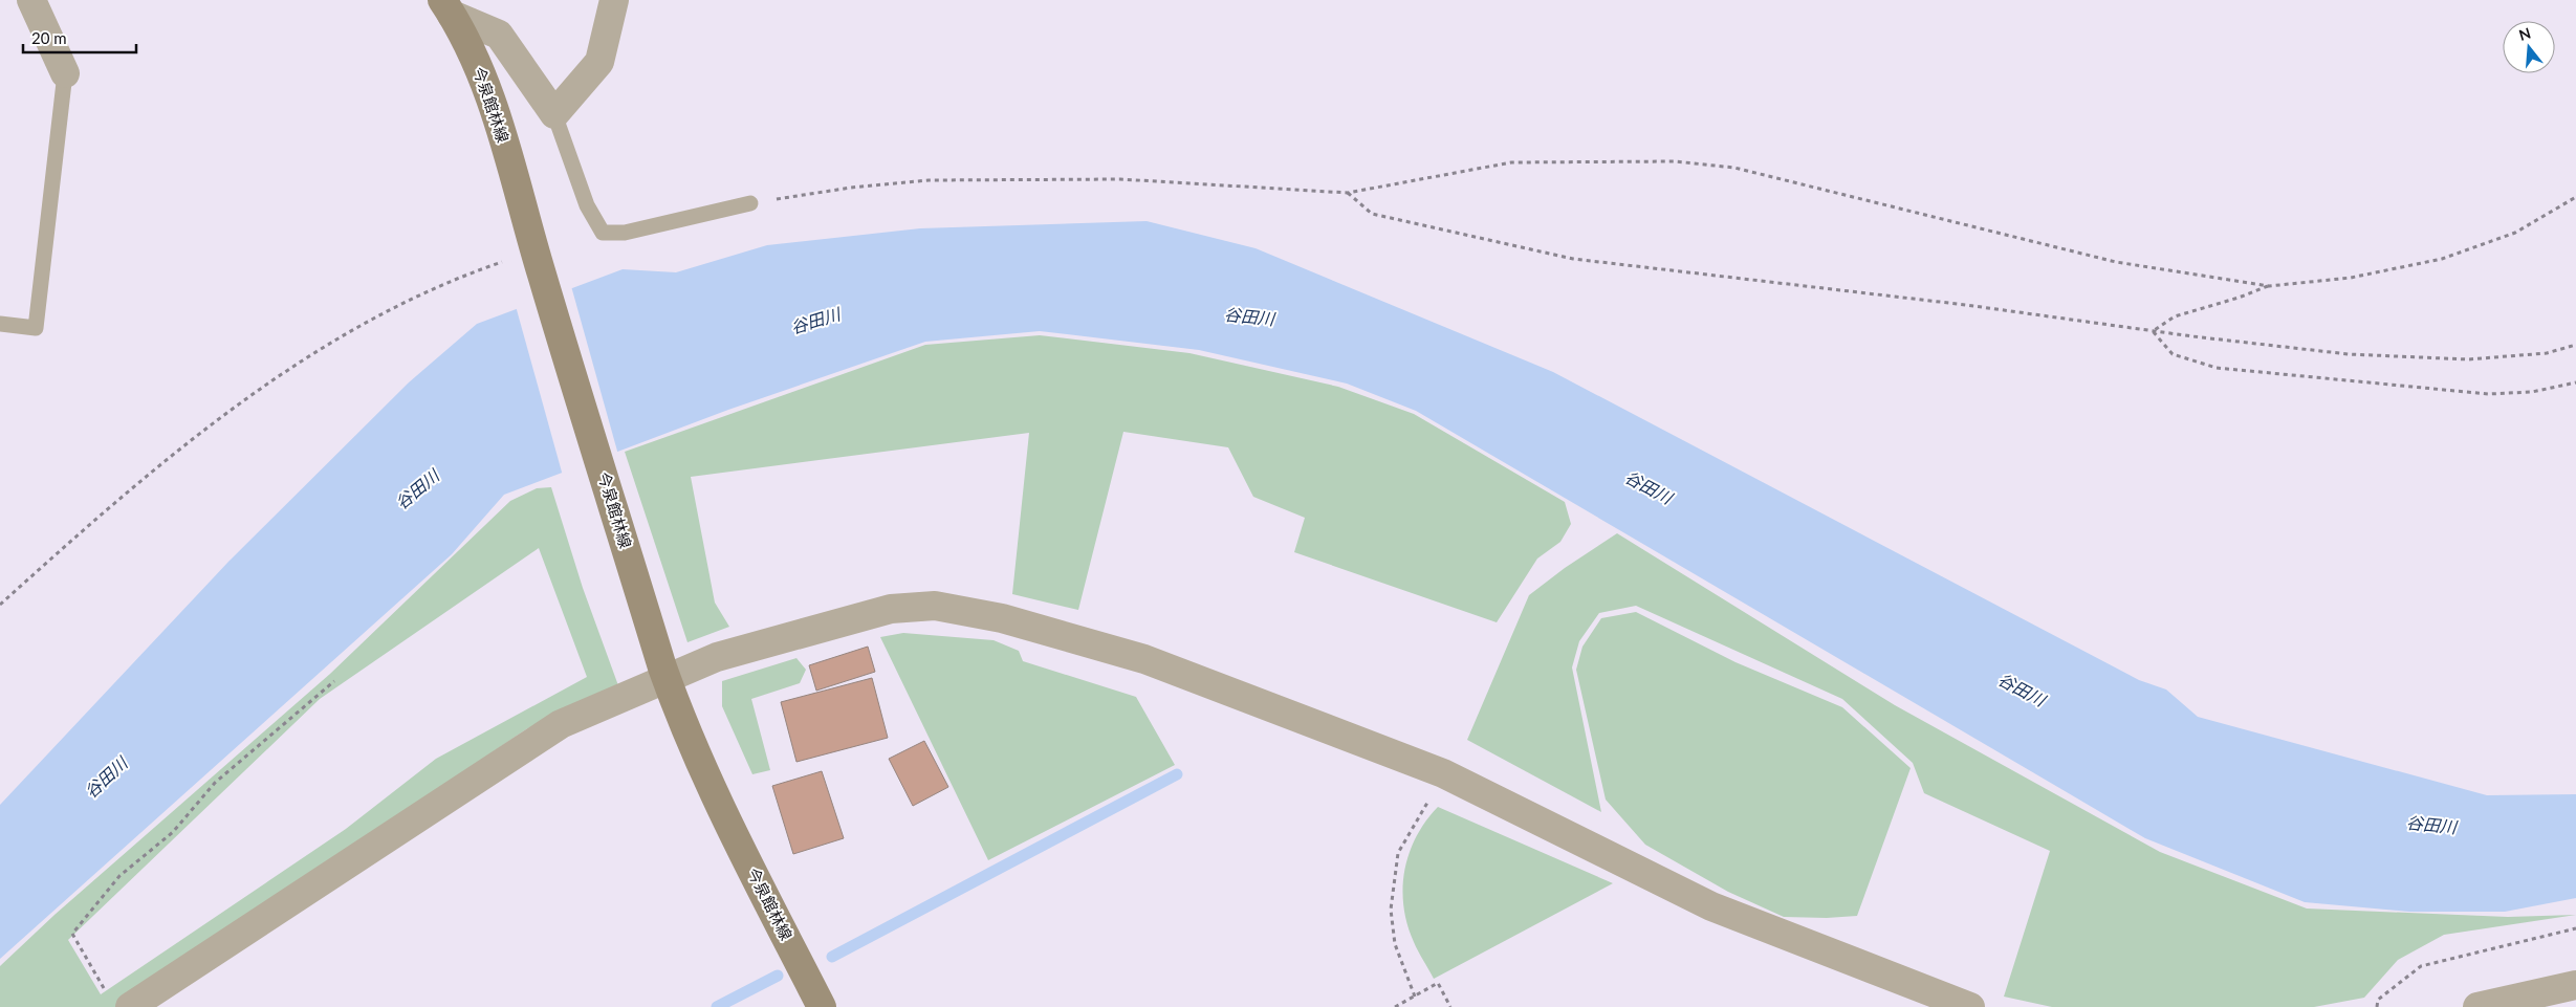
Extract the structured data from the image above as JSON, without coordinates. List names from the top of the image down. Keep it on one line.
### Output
{"streets":{"main road":["今泉館林線"]},"water":["谷田川"],"scale_bar":"20 m","north":"top"}
